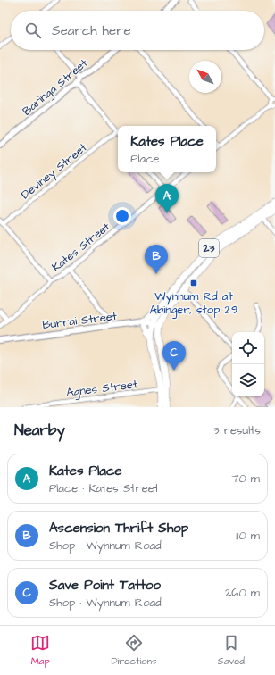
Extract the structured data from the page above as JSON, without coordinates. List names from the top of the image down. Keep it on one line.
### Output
{"streets":{"main road":["23"],"street":["Baringa Street","Deviney Street","Kates Street","Burrai Street","Agnes Street"]},"crossings":[["23","Burrai Street"],["23","Agnes Street"]],"places":{"transit":["Wynnum Rd at Abinger, stop 29"]},"north":"top left","page":{"search":"Search here","popup":["Kates Place","Place"],"pins":["A","B","C"],"heading":["Nearby","3 results"],"list":[{"mark":"A","name":"Kates Place","note":"Place · Kates Street","value":"70 m"},{"mark":"B","name":"Ascension Thrift Shop","note":"Shop · Wynnum Road","value":"110 m"},{"mark":"C","name":"Save Point Tattoo","note":"Shop · Wynnum Road","value":"260 m"}],"nav":["Map","Directions","Saved"]}}
